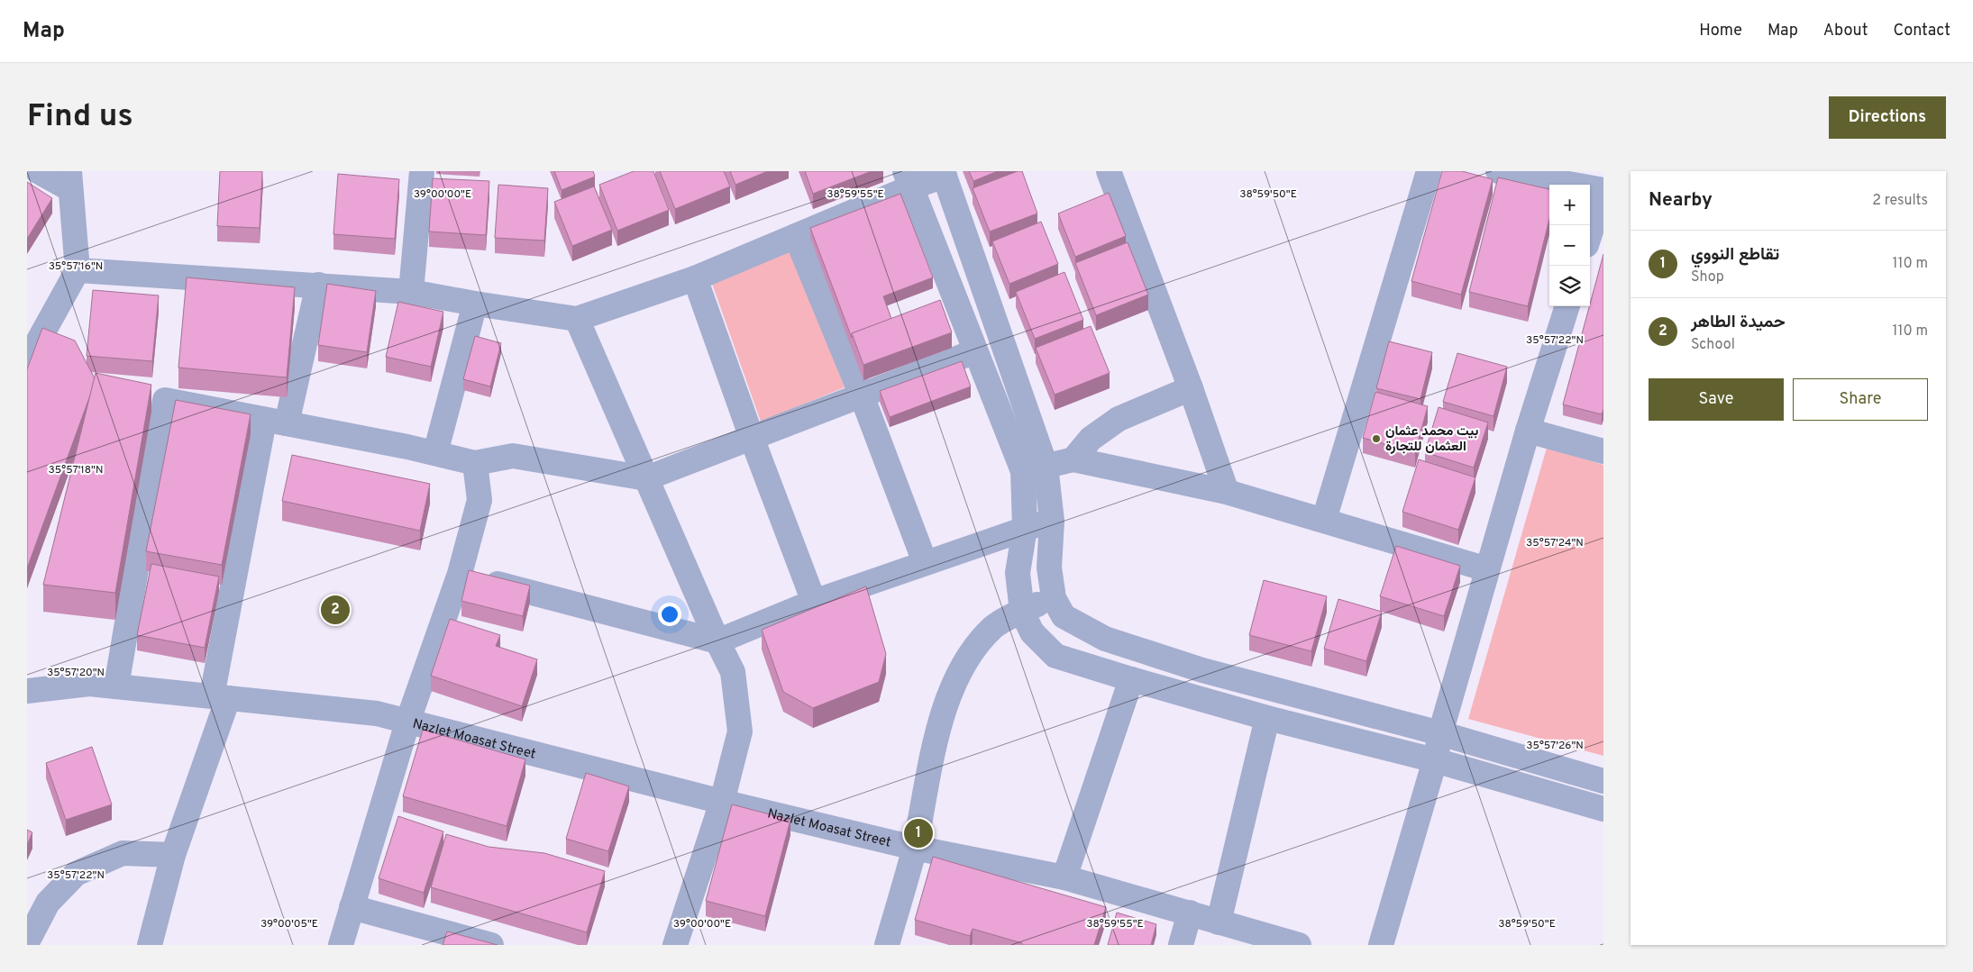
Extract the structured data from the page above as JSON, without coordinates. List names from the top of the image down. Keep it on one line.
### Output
{"streets":{"street":["Nazlet Moasat Street"]},"places":["بيت محمد عثمان العثمان للتجارة"],"page":{"header":"Map","nav":["Home","Map","About","Contact"],"buttons":["Directions",["Save","Share"]],"title":"Find us","heading":["Nearby","2 results"],"map_buttons":["+","−"],"list":[{"mark":"1","name":"تقاطع النووي","note":"Shop","value":"110 m"},{"mark":"2","name":"حميدة الطاهر","note":"School","value":"110 m"}],"pins":["2","1"]},"coordinates":["39°00'00\"E","38°59'55\"E","38°59'50\"E","35°57'16\"N","35°57'22\"N","35°57'18\"N","35°57'24\"N","35°57'20\"N","35°57'26\"N","39°00'05\"E"]}
